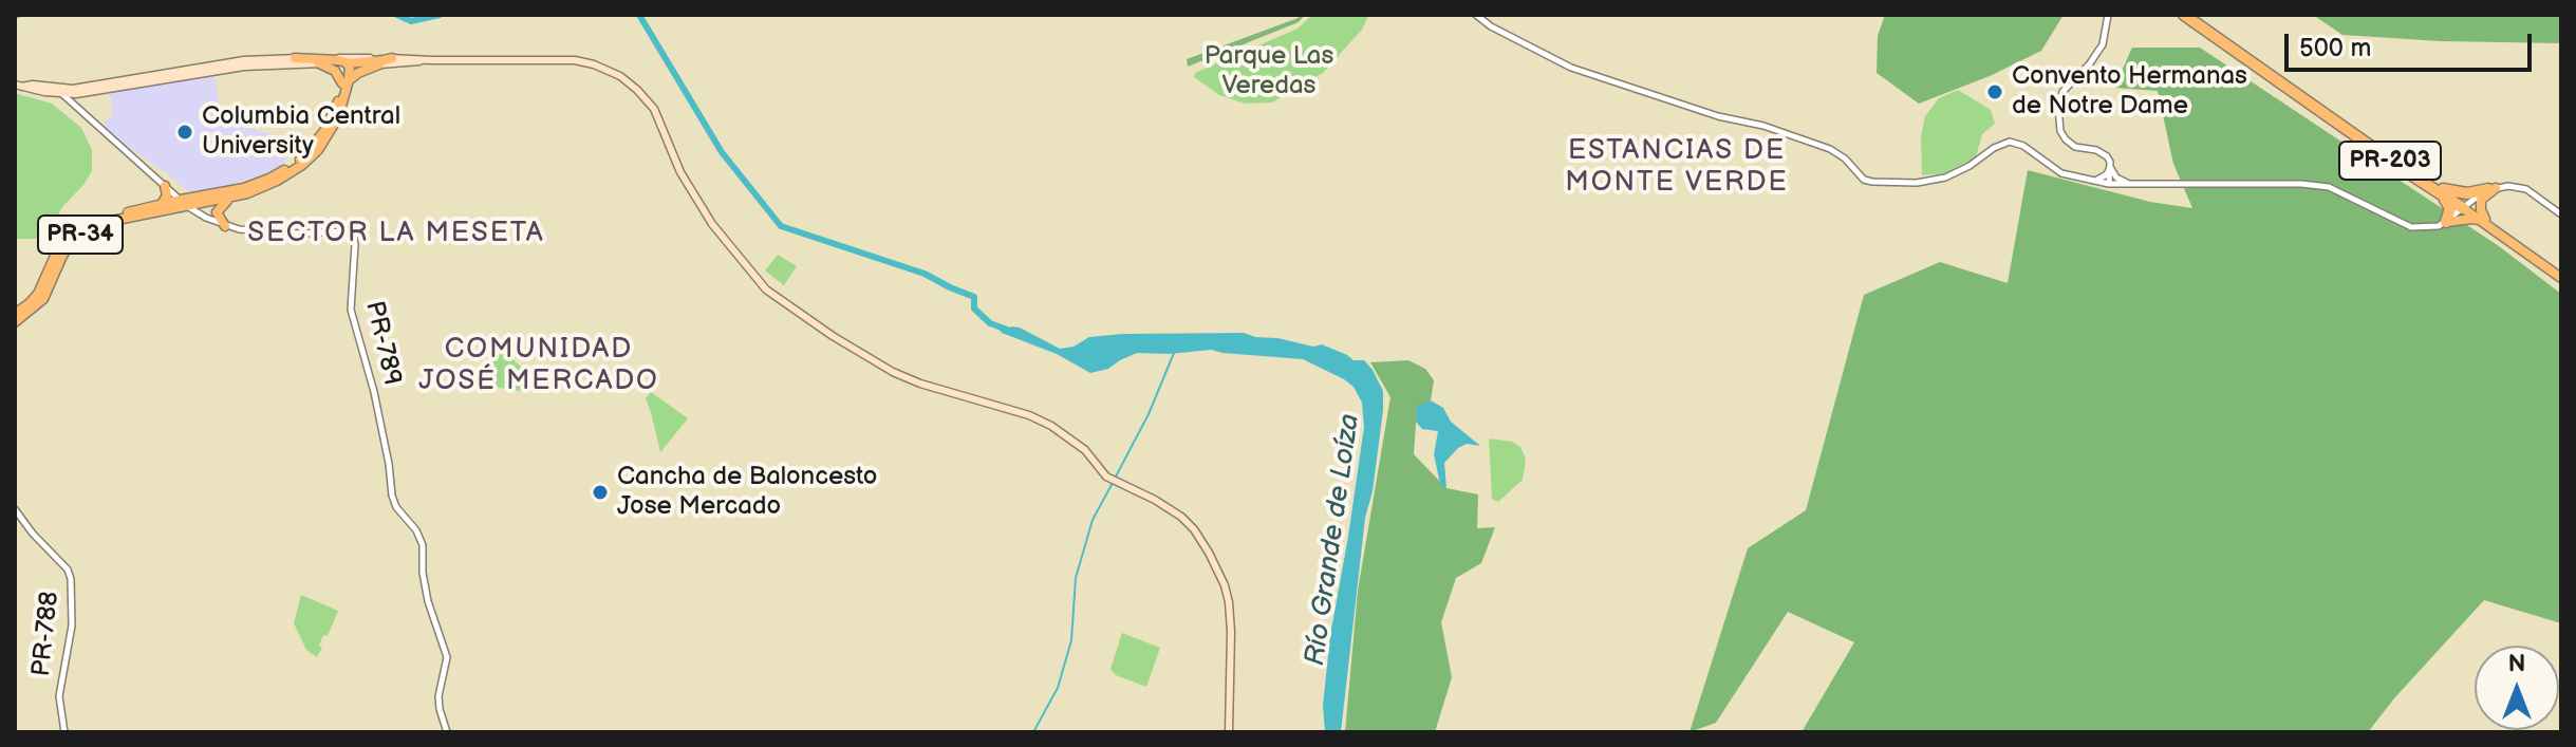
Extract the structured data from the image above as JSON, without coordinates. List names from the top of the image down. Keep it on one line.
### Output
{"streets":{"highway":["PR-203"],"main road":["PR-34"],"street":["PR-789","PR-788"]},"crossings":[["PR-34","PR-789"]],"districts":["ESTANCIAS DE MONTE VERDE","SECTOR LA MESETA","COMUNIDAD JOSÉ MERCADO"],"water":["Río Grande de Loíza"],"parks":["Parque Las Veredas"],"places":["Convento Hermanas de Notre Dame","Columbia Central University","Cancha de Baloncesto Jose Mercado"],"scale_bar":"500 m","north":"top"}
